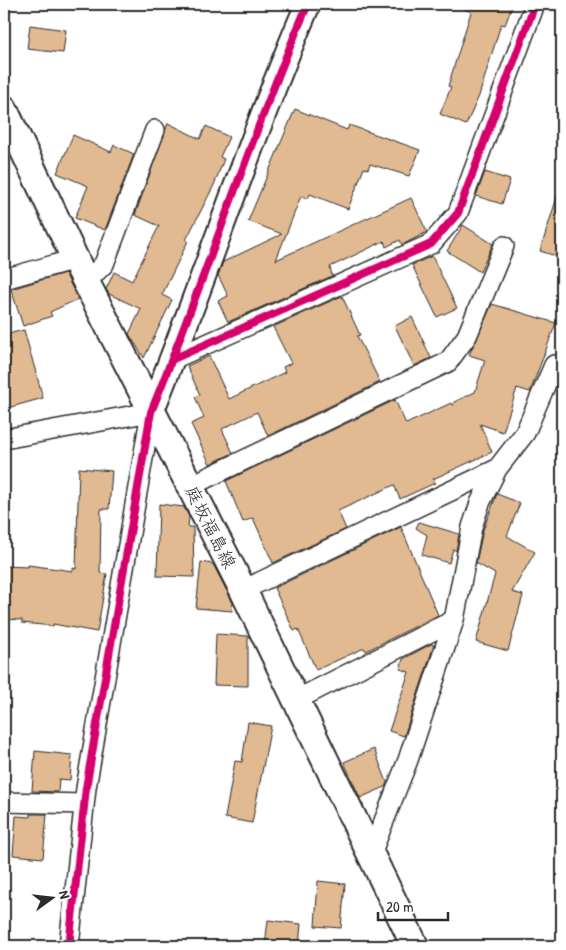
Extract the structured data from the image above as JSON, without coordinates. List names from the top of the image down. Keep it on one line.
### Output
{"streets":{"main road":["庭坂福島線"]},"scale_bar":"20 m","north":"right"}
